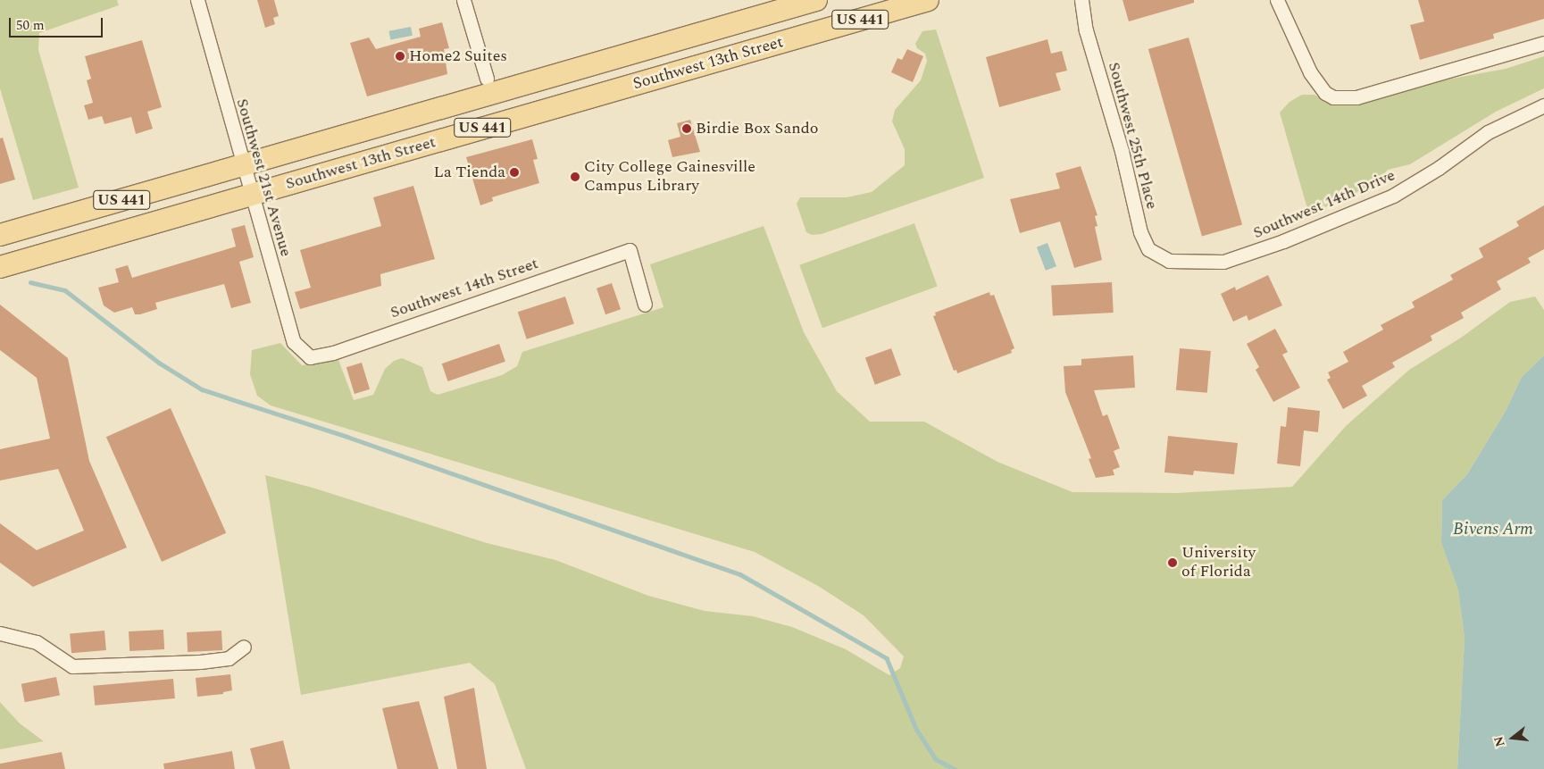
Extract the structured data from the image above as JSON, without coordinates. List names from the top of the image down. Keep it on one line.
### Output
{"streets":{"main road":["US 441","Southwest 13th Street"],"street":["Southwest 25th Place","Southwest 21st Avenue","Southwest 14th Drive","Southwest 14th Street"]},"crossings":[["Southwest 13th Street","Southwest 21st Avenue"],["Southwest 25th Place","Southwest 14th Drive"],["Southwest 21st Avenue","Southwest 14th Street"]],"water":["Bivens Arm"],"places":["Home2 Suites","Birdie Box Sando","La Tienda","City College Gainesville Campus Library","University of Florida"],"scale_bar":"50 m","north":"left"}
